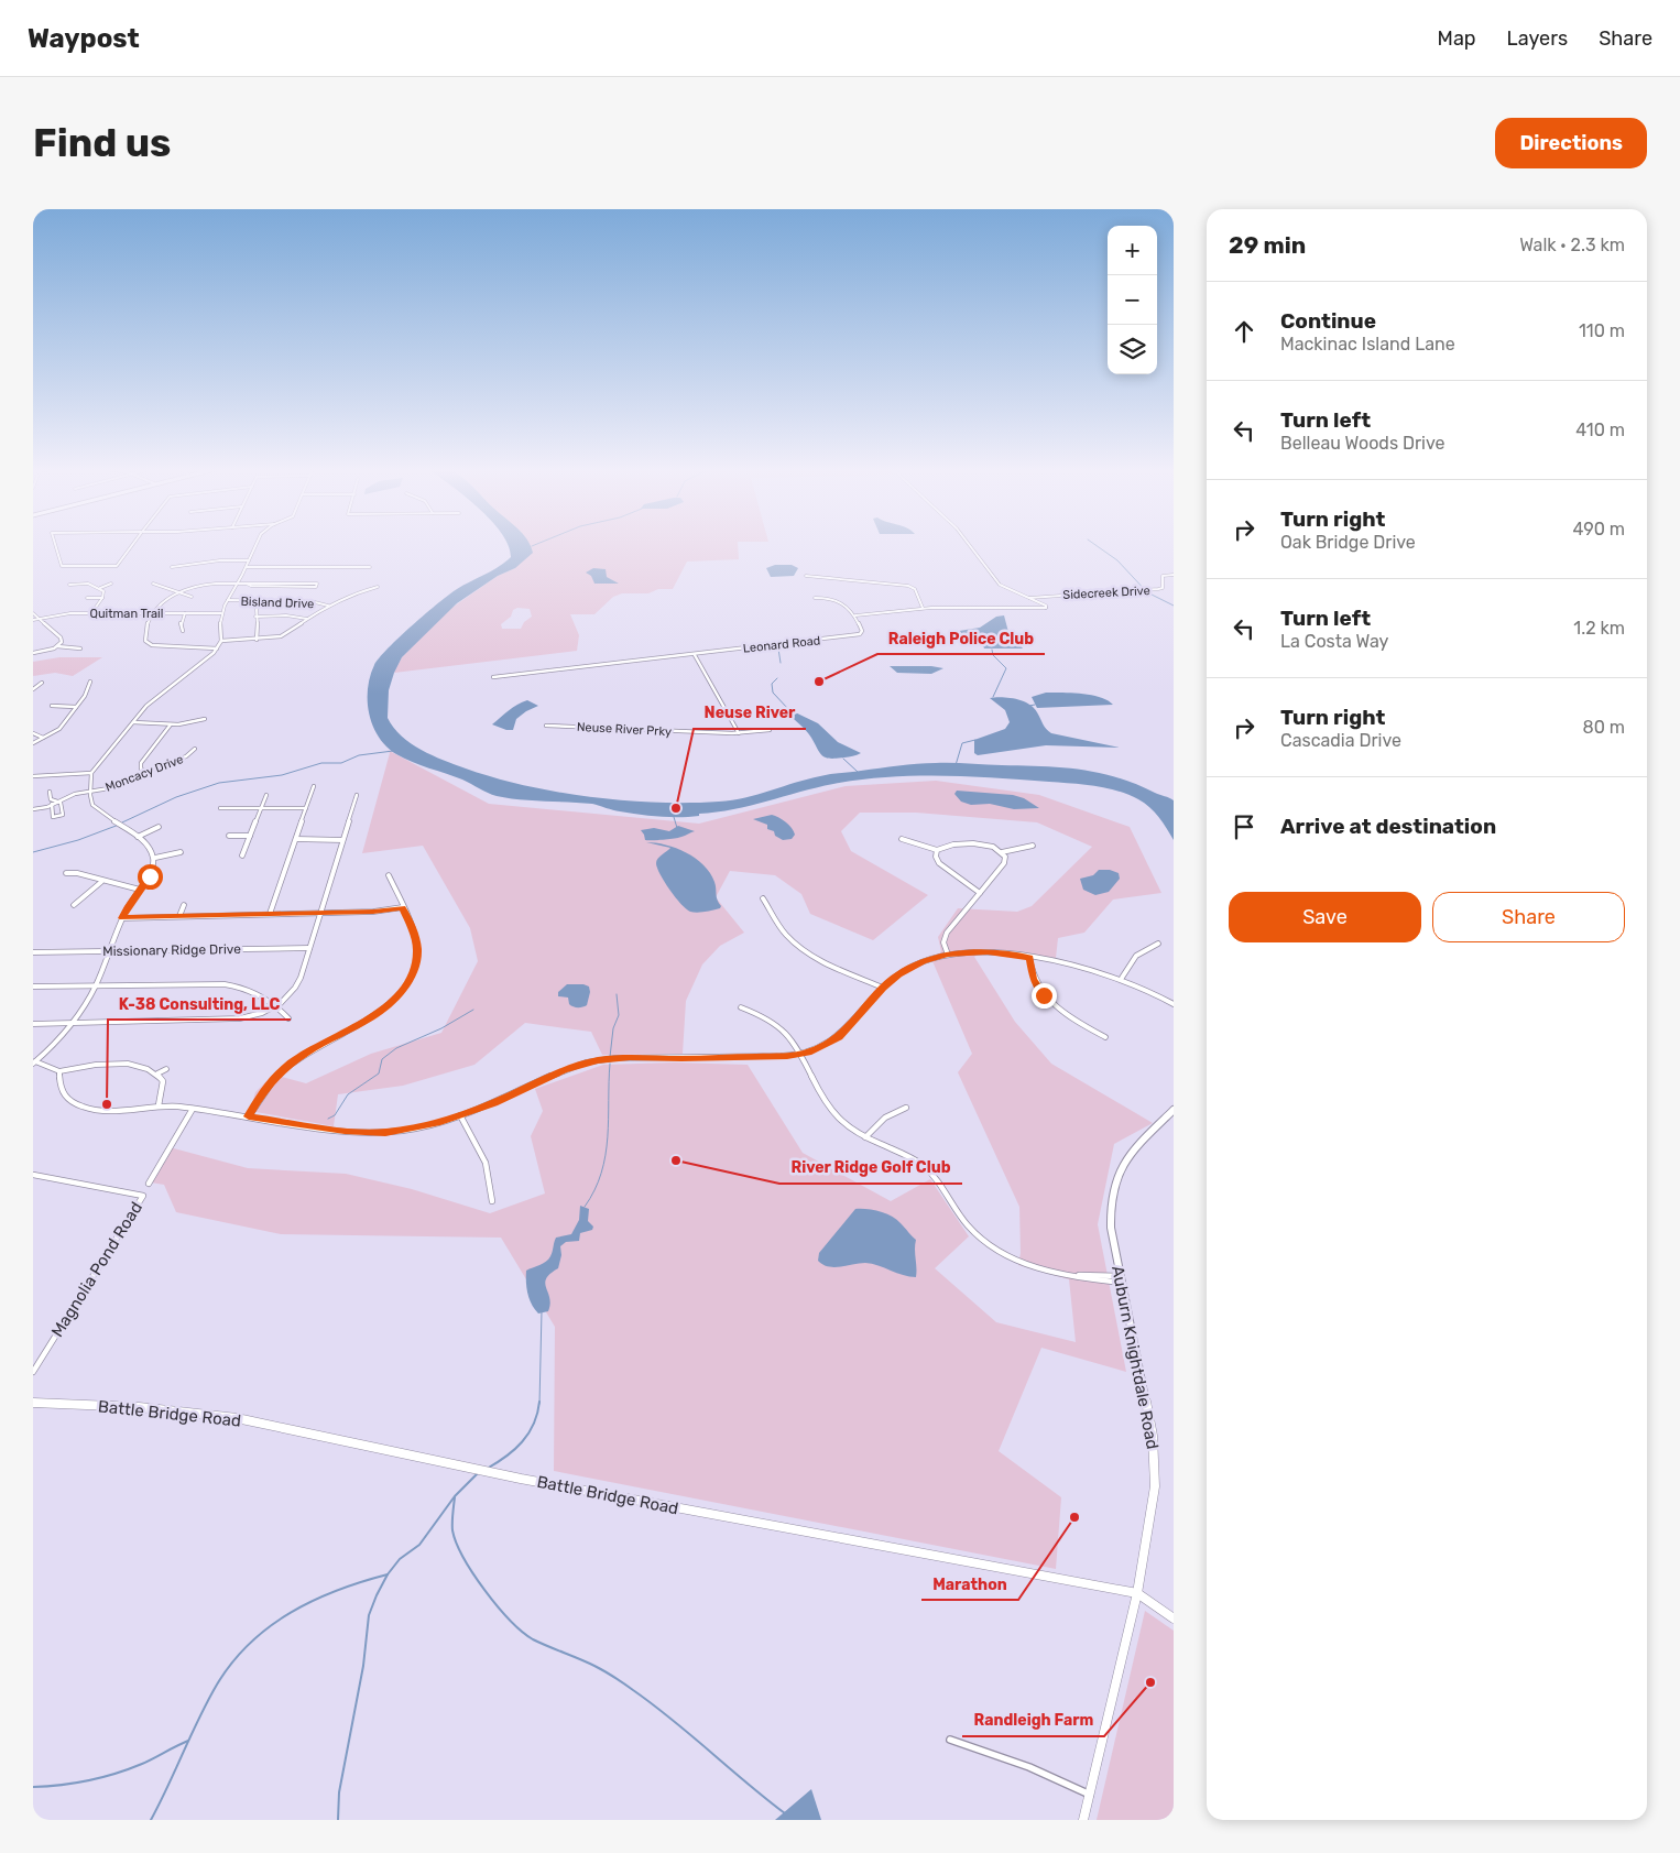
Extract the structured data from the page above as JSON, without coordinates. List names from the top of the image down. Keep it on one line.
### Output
{"streets":{"street":["Sidecreek Drive","Bisland Drive","Quitman Trail","Leonard Road","Neuse River Prky","Moncacy Drive","Missionary Ridge Drive","Magnolia Pond Road","Auburn Knightdale Road","Battle Bridge Road"]},"crossings":[["Auburn Knightdale Road","Battle Bridge Road"]],"places":["Raleigh Police Club","Neuse River","K-38 Consulting, LLC","River Ridge Golf Club","Marathon","Randleigh Farm"],"page":{"header":"Waypost","nav":["Map","Layers","Share"],"buttons":["Directions",["Save","Share"]],"title":"Find us","heading":["29 min","Walk · 2.3 km"],"map_buttons":["+","−"],"list":[["Continue","Mackinac Island Lane","110 m"],["Turn left","Belleau Woods Drive","410 m"],["Turn right","Oak Bridge Drive","490 m"],["Turn left","La Costa Way","1.2 km"],["Turn right","Cascadia Drive","80 m"],"Arrive at destination"]}}
